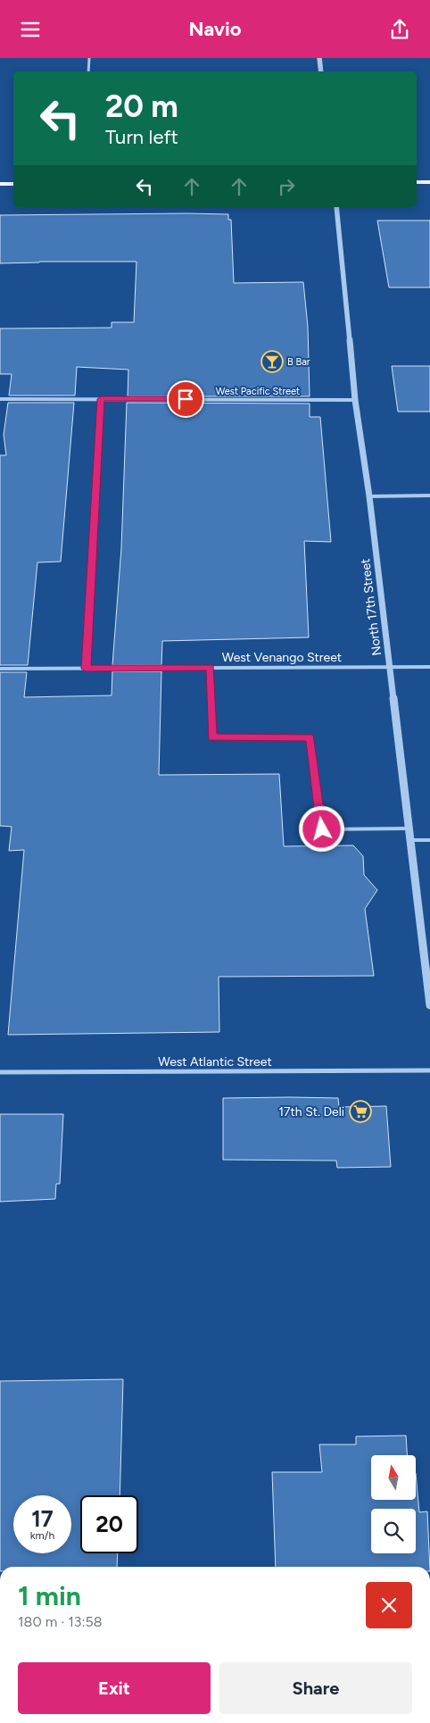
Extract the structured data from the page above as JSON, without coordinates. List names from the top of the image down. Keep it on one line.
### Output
{"streets":{"street":["West Pacific Street","North 17th Street","West Venango Street","West Atlantic Street"]},"crossings":[["West Pacific Street","North 17th Street"],["North 17th Street","West Venango Street"]],"places":{"bar":["B Bar"],"supermarket":["17th St. Deli"]},"north":"top","page":{"header":"Navio","turn":["20 m","Turn left"],"speed":"17 km/h","limit":"20","heading":["1 min","180 m · 13:58"],"buttons":["Exit","Share"]}}
